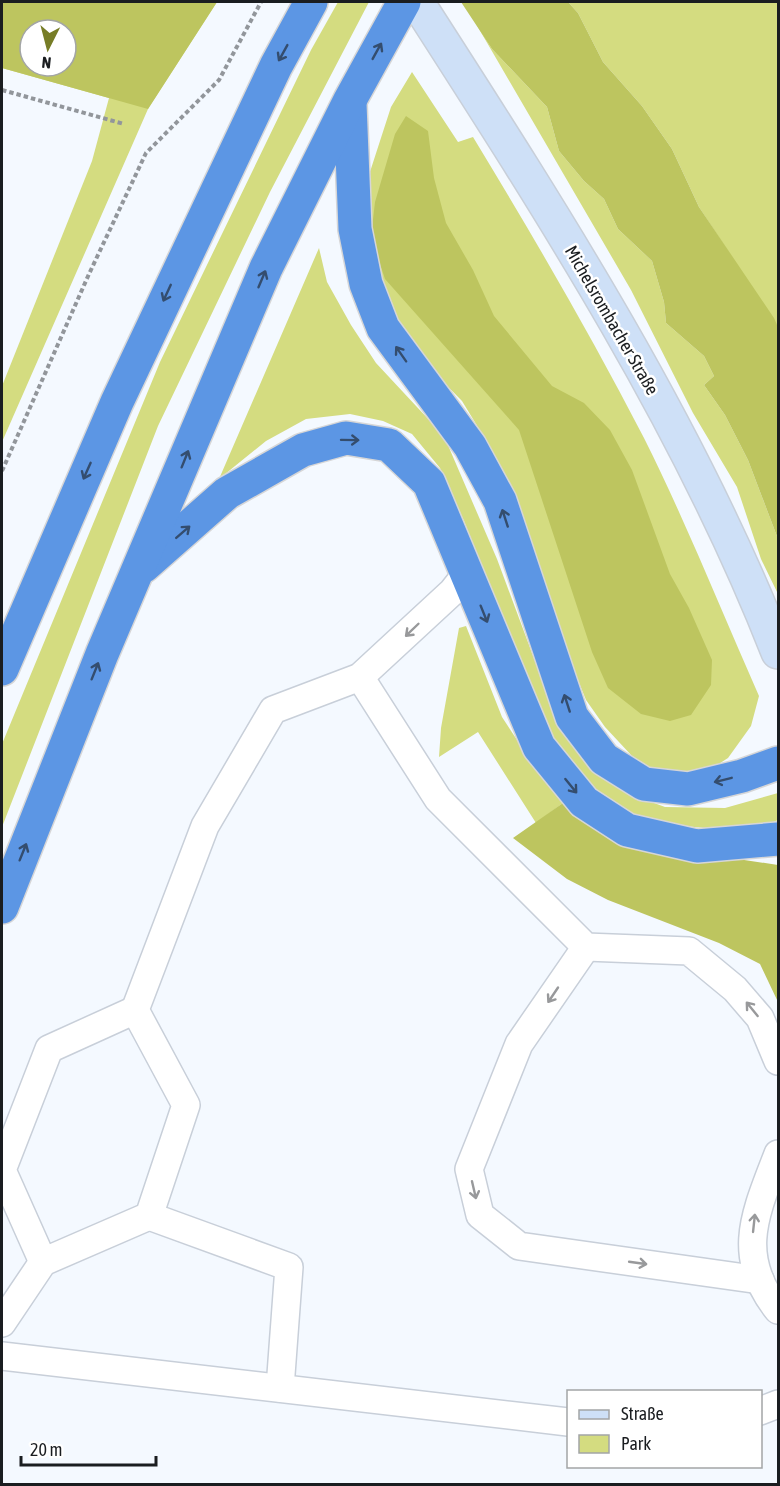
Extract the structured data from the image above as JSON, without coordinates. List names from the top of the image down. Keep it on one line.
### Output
{"streets":{"main road":["Michelsrombacher Straße"]},"legend":["Straße","Park"],"scale_bar":"20 m","north":"bottom"}
